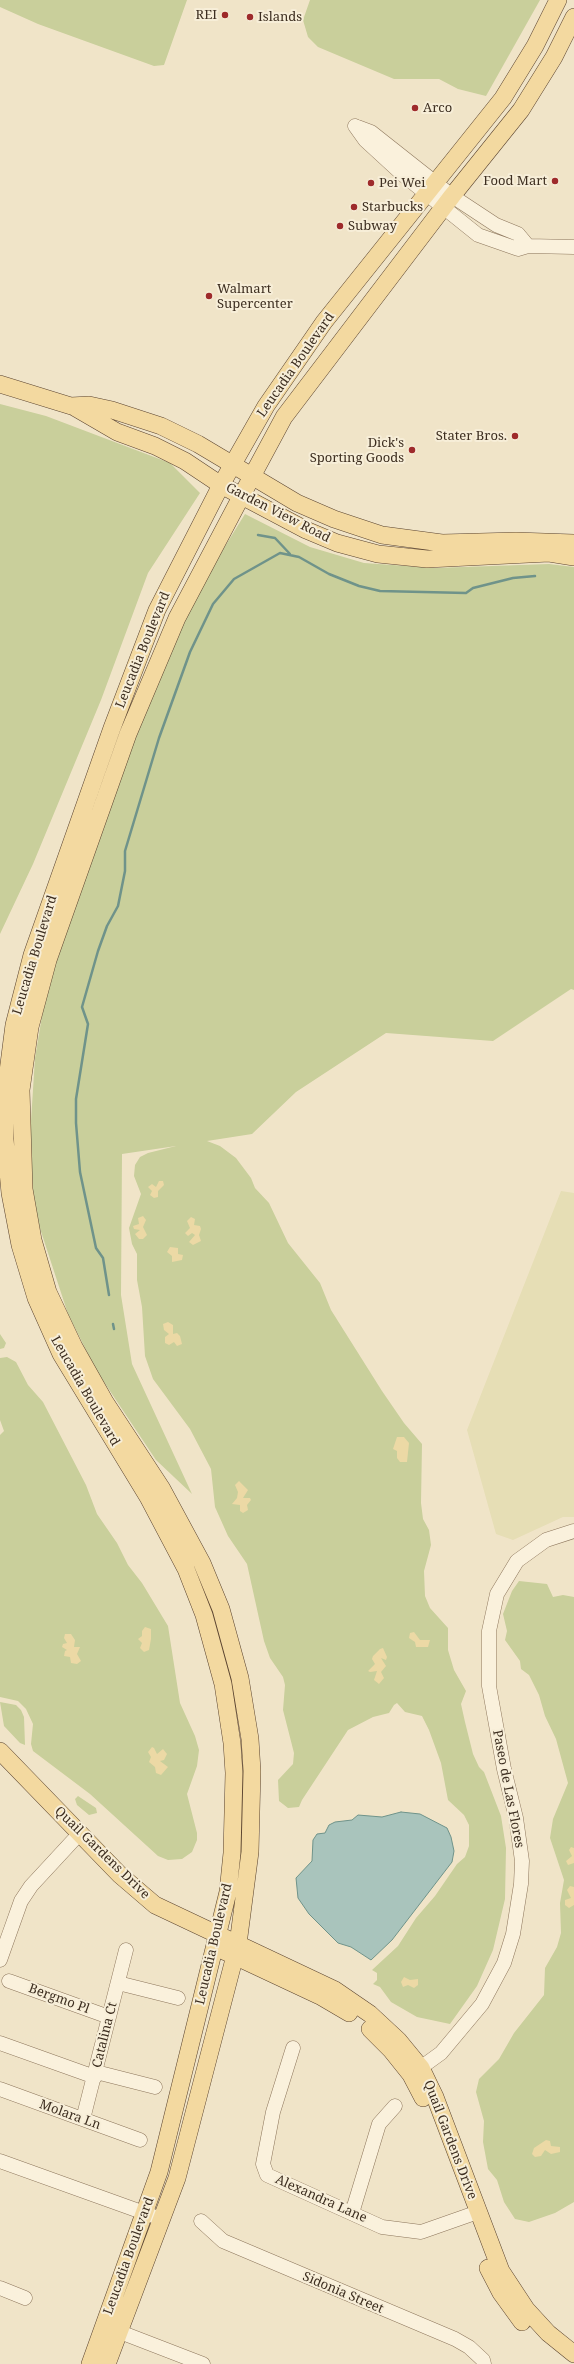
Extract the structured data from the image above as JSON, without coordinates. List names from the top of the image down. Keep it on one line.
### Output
{"streets":{"main road":["Leucadia Boulevard","Garden View Road","Quail Gardens Drive"],"street":["Paseo de Las Flores","Bergmo Pl","Catalina Ct","Molara Ln","Alexandra Lane","Sidonia Street"]},"crossings":[["Leucadia Boulevard","Garden View Road"],["Leucadia Boulevard","Quail Gardens Drive"],["Paseo de Las Flores","Quail Gardens Drive"],["Quail Gardens Drive","Alexandra Lane"],["Bergmo Pl","Catalina Ct"],["Catalina Ct","Molara Ln"]],"places":["REI","Islands","Arco","Food Mart","Pei Wei","Starbucks","Subway","Walmart Supercenter","Stater Bros.","Dick's Sporting Goods"]}
